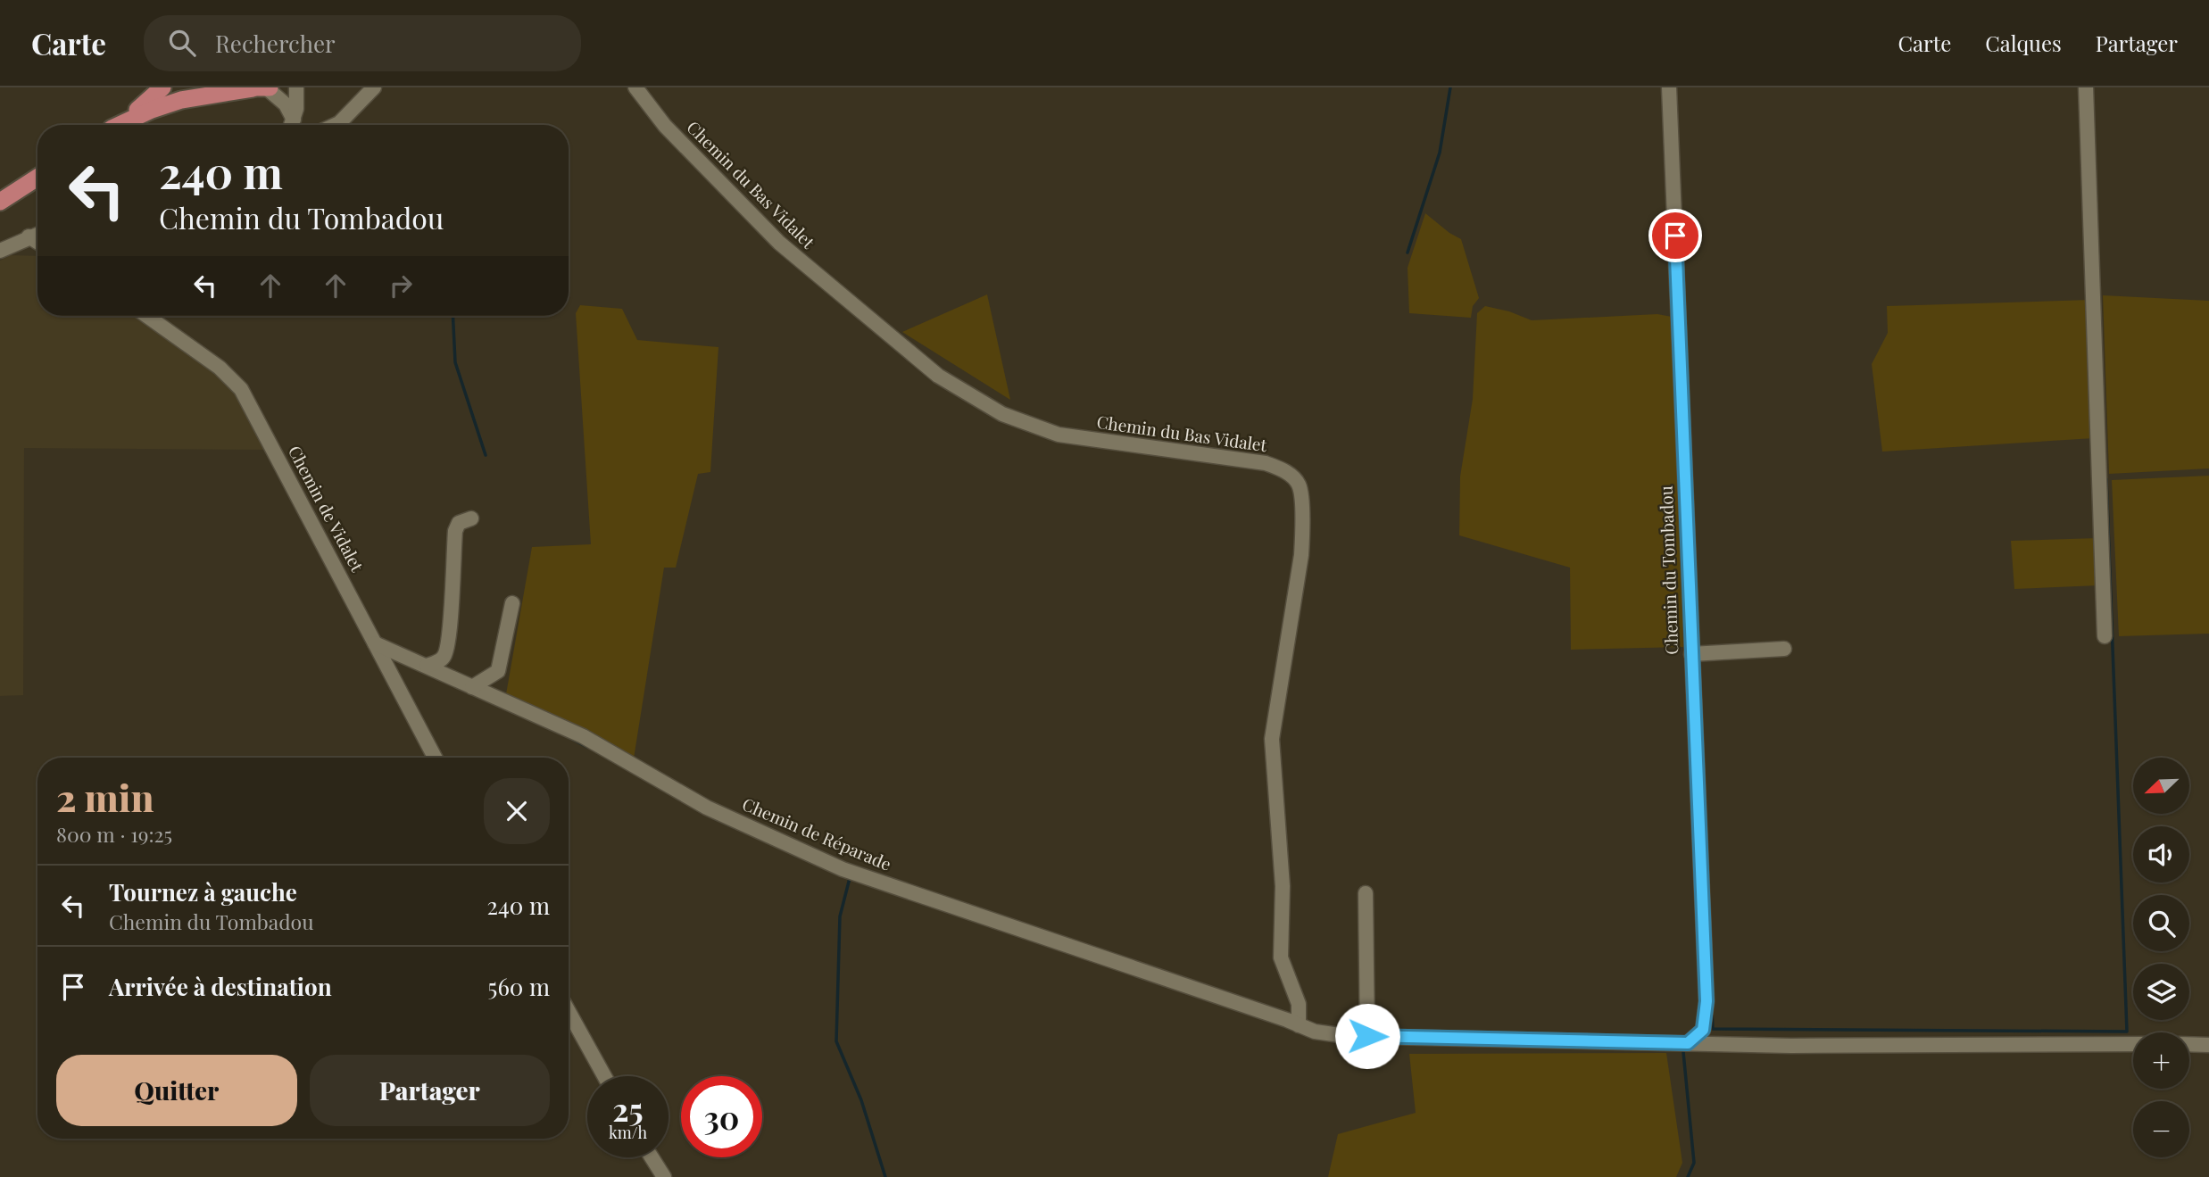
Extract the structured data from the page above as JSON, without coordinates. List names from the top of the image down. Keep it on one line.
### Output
{"streets":{"street":["Chemin du Bas Vidalet","Chemin de Vidalet","Chemin du Tombadou","Chemin de Réparade"]},"crossings":[["Chemin du Bas Vidalet","Chemin de Réparade"],["Chemin de Vidalet","Chemin de Réparade"],["Chemin du Tombadou","Chemin de Réparade"]],"north":"bottom left","page":{"header":"Carte","search":"Rechercher","nav":["Carte","Calques","Partager"],"turn":["240 m","Chemin du Tombadou"],"map_buttons":["+","−"],"heading":["2 min","800 m · 19:25"],"list":[{"name":"Tournez à gauche","note":"Chemin du Tombadou","value":"240 m"},{"name":"Arrivée à destination","value":"560 m"}],"buttons":["Quitter","Partager"],"speed":"25 km/h","limit":"30"}}
